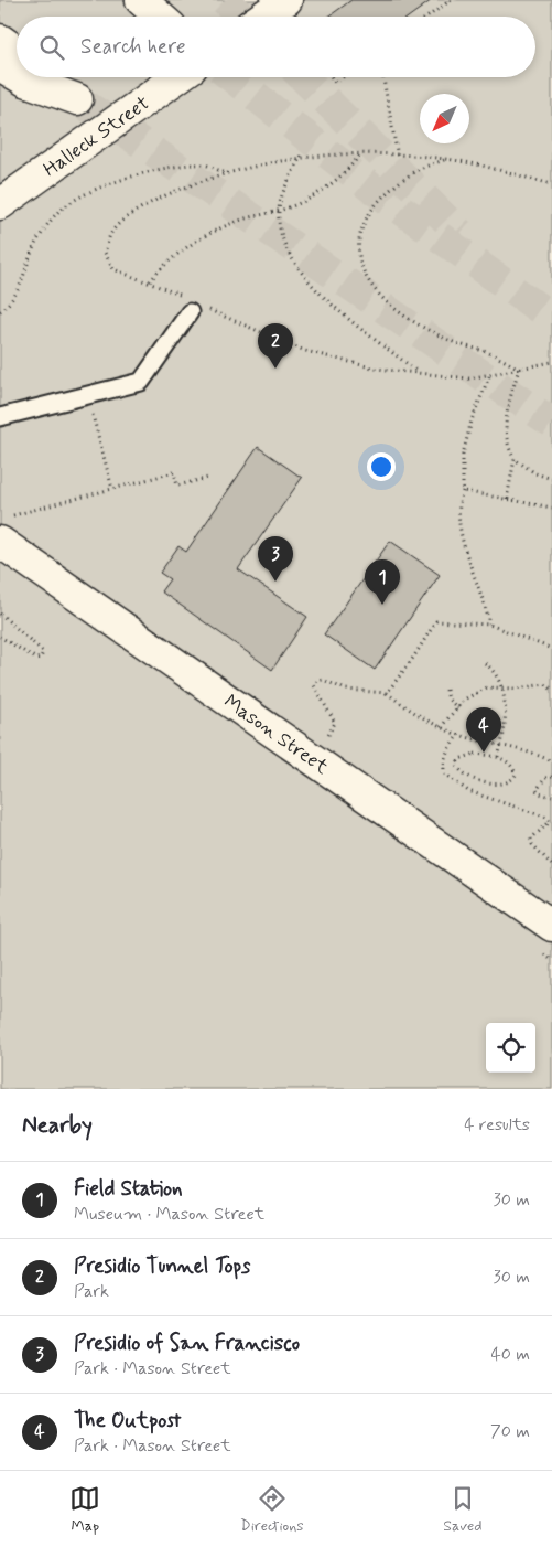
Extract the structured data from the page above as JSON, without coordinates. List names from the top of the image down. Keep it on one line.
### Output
{"streets":{"main road":["Halleck Street","Mason Street"]},"north":"bottom left","page":{"search":"Search here","pins":["2","3","1","4"],"heading":["Nearby","4 results"],"list":[{"mark":"1","name":"Field Station","note":"Museum · Mason Street","value":"30 m"},{"mark":"2","name":"Presidio Tunnel Tops","note":"Park","value":"30 m"},{"mark":"3","name":"Presidio of San Francisco","note":"Park · Mason Street","value":"40 m"},{"mark":"4","name":"The Outpost","note":"Park · Mason Street","value":"70 m"}],"nav":["Map","Directions","Saved"]}}
